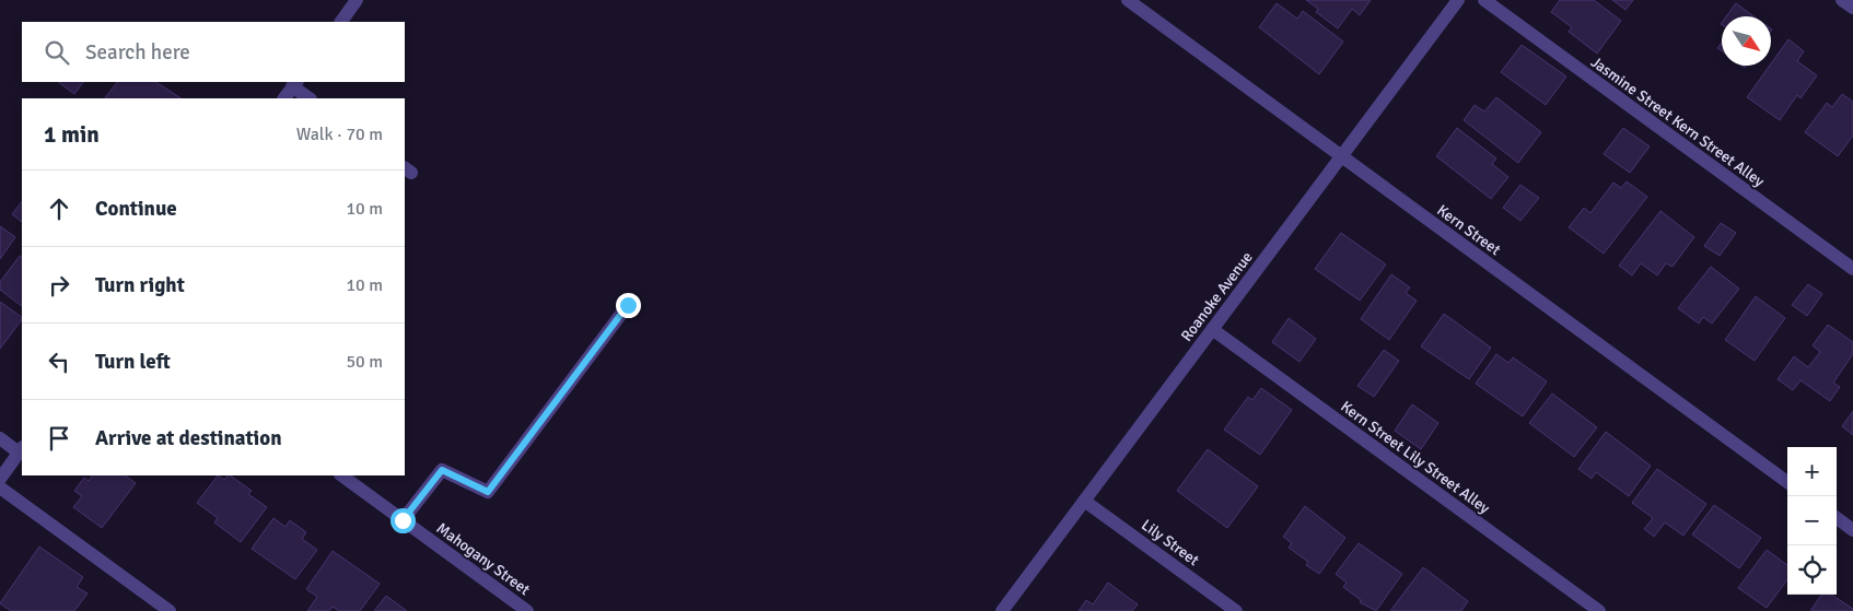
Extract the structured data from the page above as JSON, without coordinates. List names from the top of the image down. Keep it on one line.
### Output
{"streets":{"street":["Jasmine Street Kern Street Alley","Kern Street","Roanoke Avenue","Kern Street Lily Street Alley","Lily Street","Mahogany Street"]},"crossings":[["Kern Street","Roanoke Avenue"],["Roanoke Avenue","Kern Street Lily Street Alley"],["Roanoke Avenue","Lily Street"]],"north":"bottom right","page":{"search":"Search here","heading":["1 min","Walk · 70 m"],"list":[["Continue","10 m"],["Turn right","10 m"],["Turn left","50 m"],"Arrive at destination"],"map_buttons":["+","−"]}}
